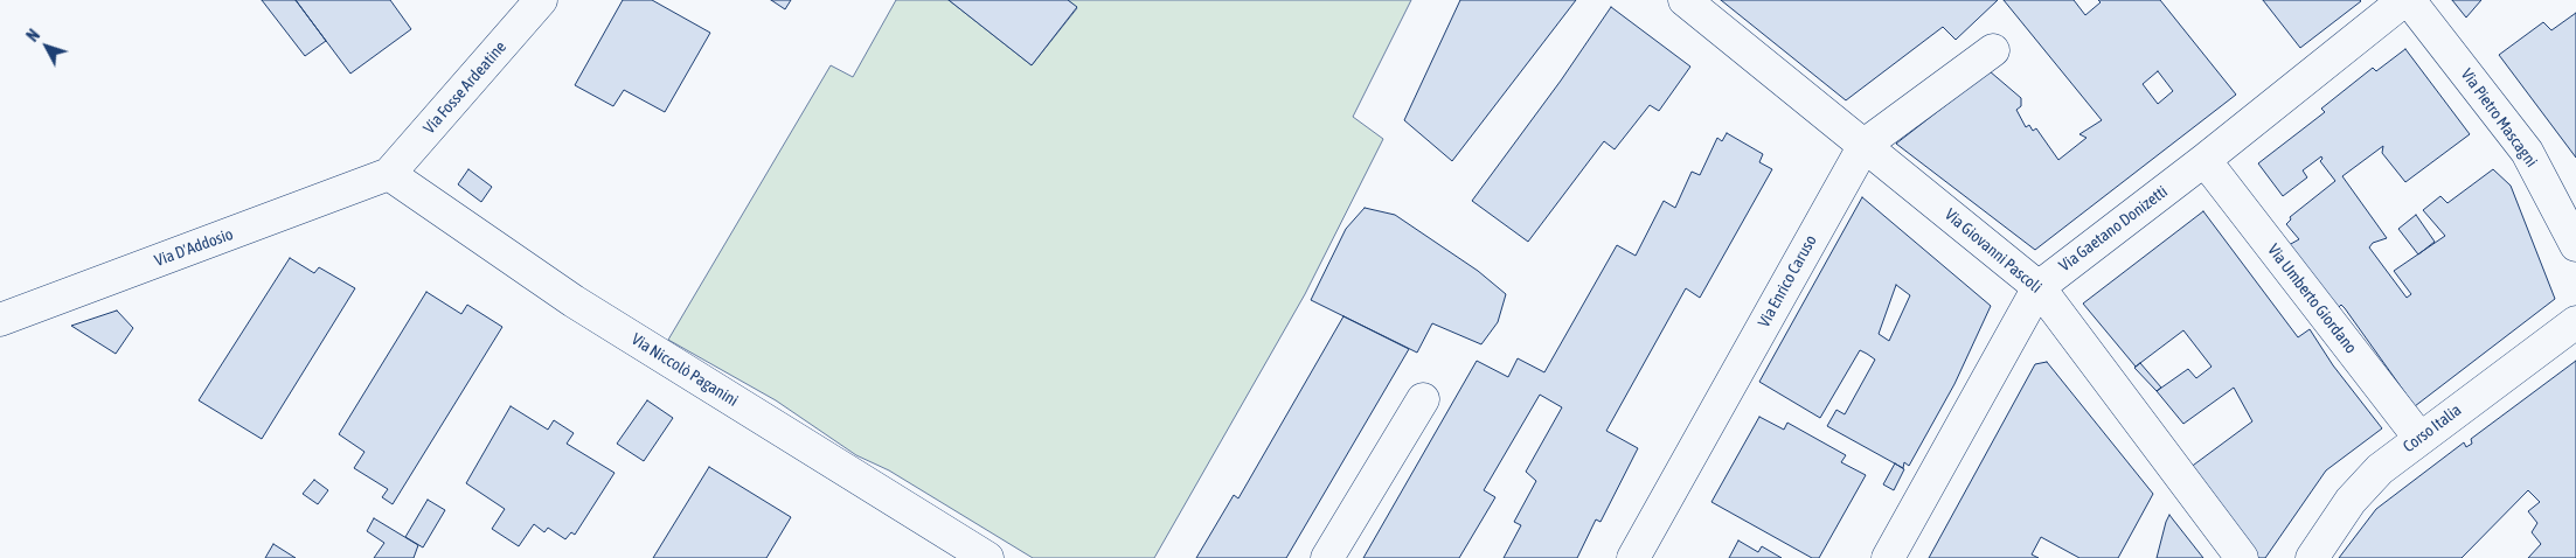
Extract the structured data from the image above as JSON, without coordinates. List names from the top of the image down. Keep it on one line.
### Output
{"streets":{"street":["Via Fosse Ardeatine","Via Pietro Mascagni","Via Gaetano Donizetti","Via D'Addosio","Via Giovanni Pascoli","Via Enrico Caruso","Via Umberto Giordano","Via Niccolò Paganini","Corso Italia"]},"crossings":[["Via Fosse Ardeatine","Via D'Addosio"],["Via Fosse Ardeatine","Via Niccolò Paganini"],["Via Gaetano Donizetti","Via Giovanni Pascoli"],["Via Gaetano Donizetti","Via Umberto Giordano"],["Via D'Addosio","Via Niccolò Paganini"],["Via Giovanni Pascoli","Via Enrico Caruso"],["Via Umberto Giordano","Corso Italia"]],"north":"top left"}
